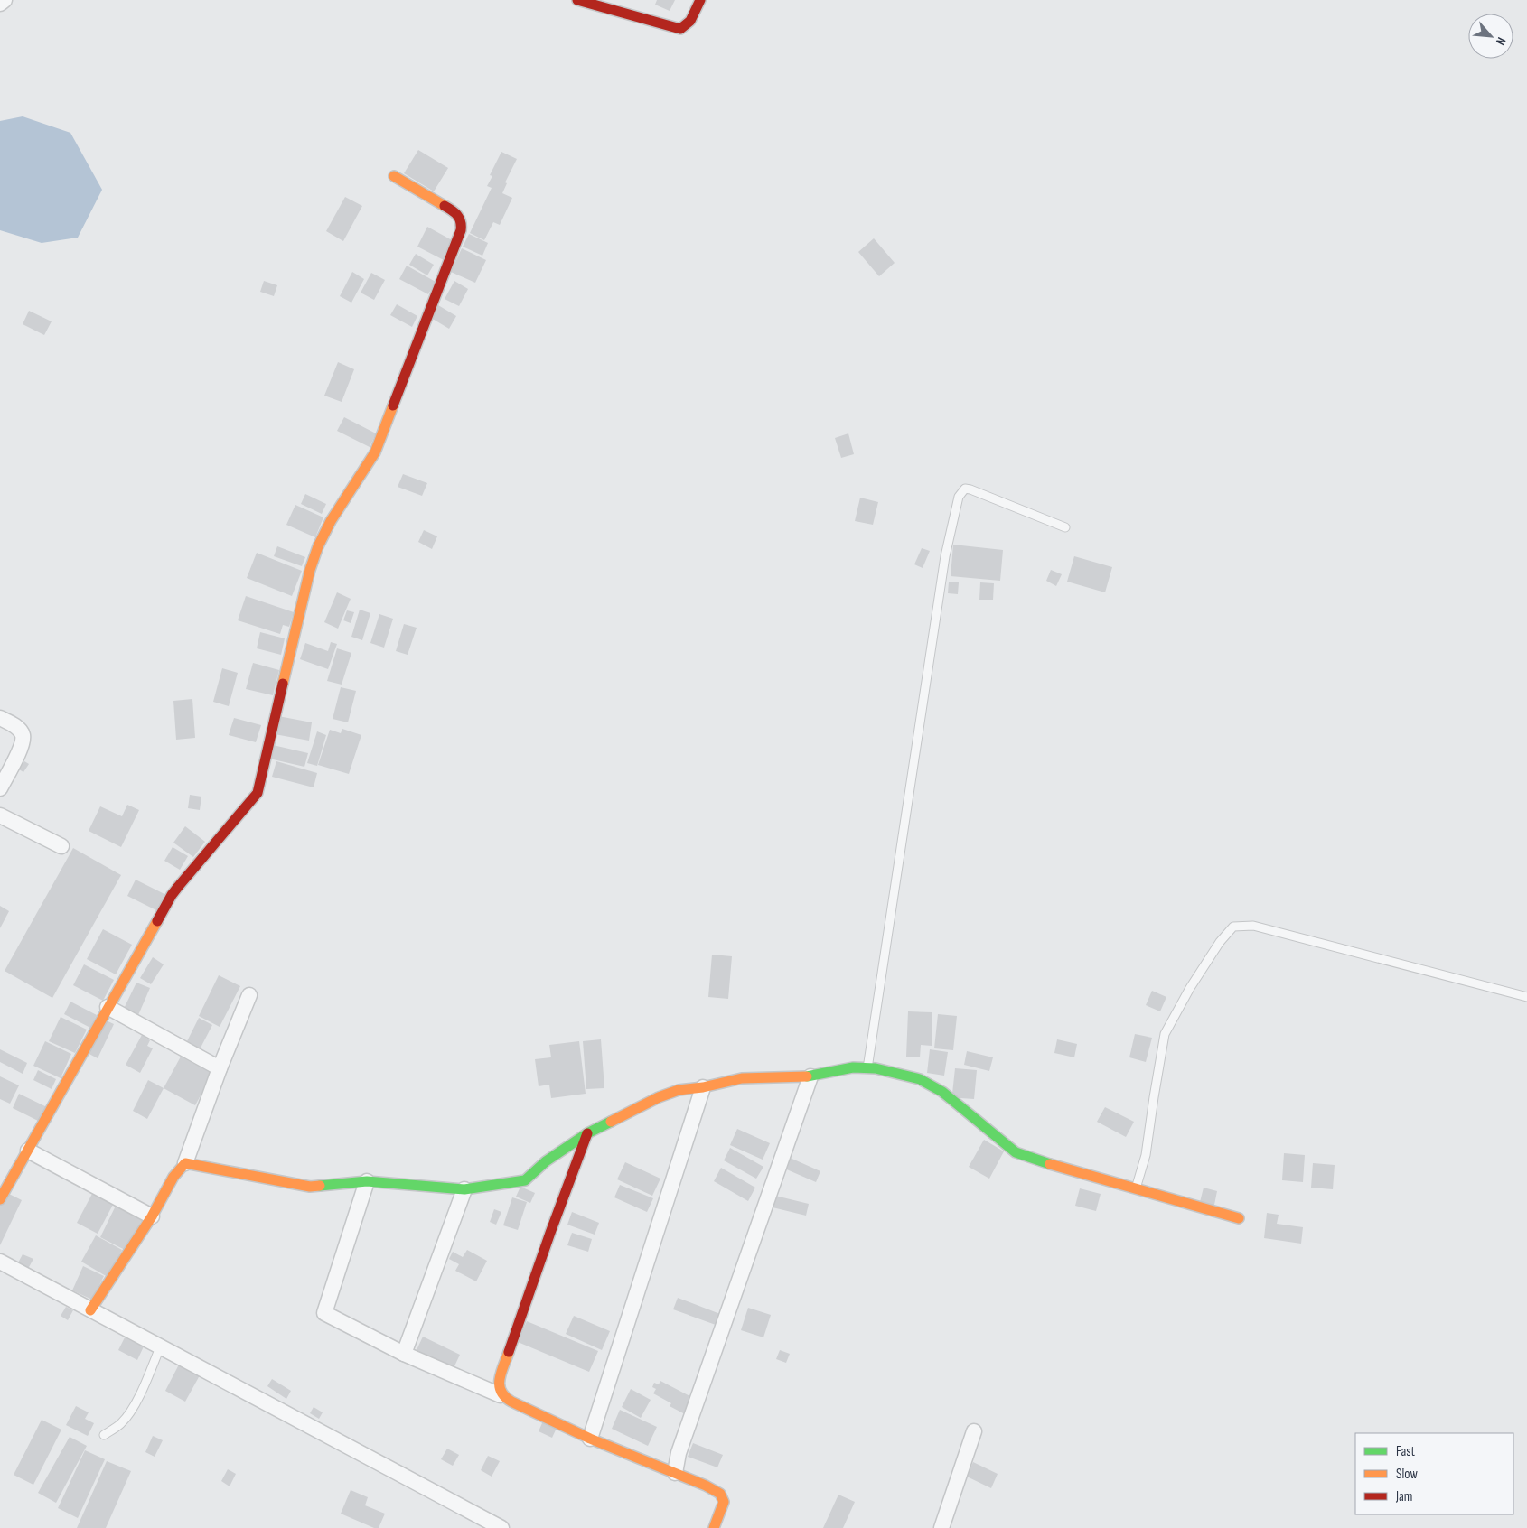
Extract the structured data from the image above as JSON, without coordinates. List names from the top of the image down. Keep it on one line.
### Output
{"legend":["Fast","Slow","Jam"],"north":"bottom right"}
